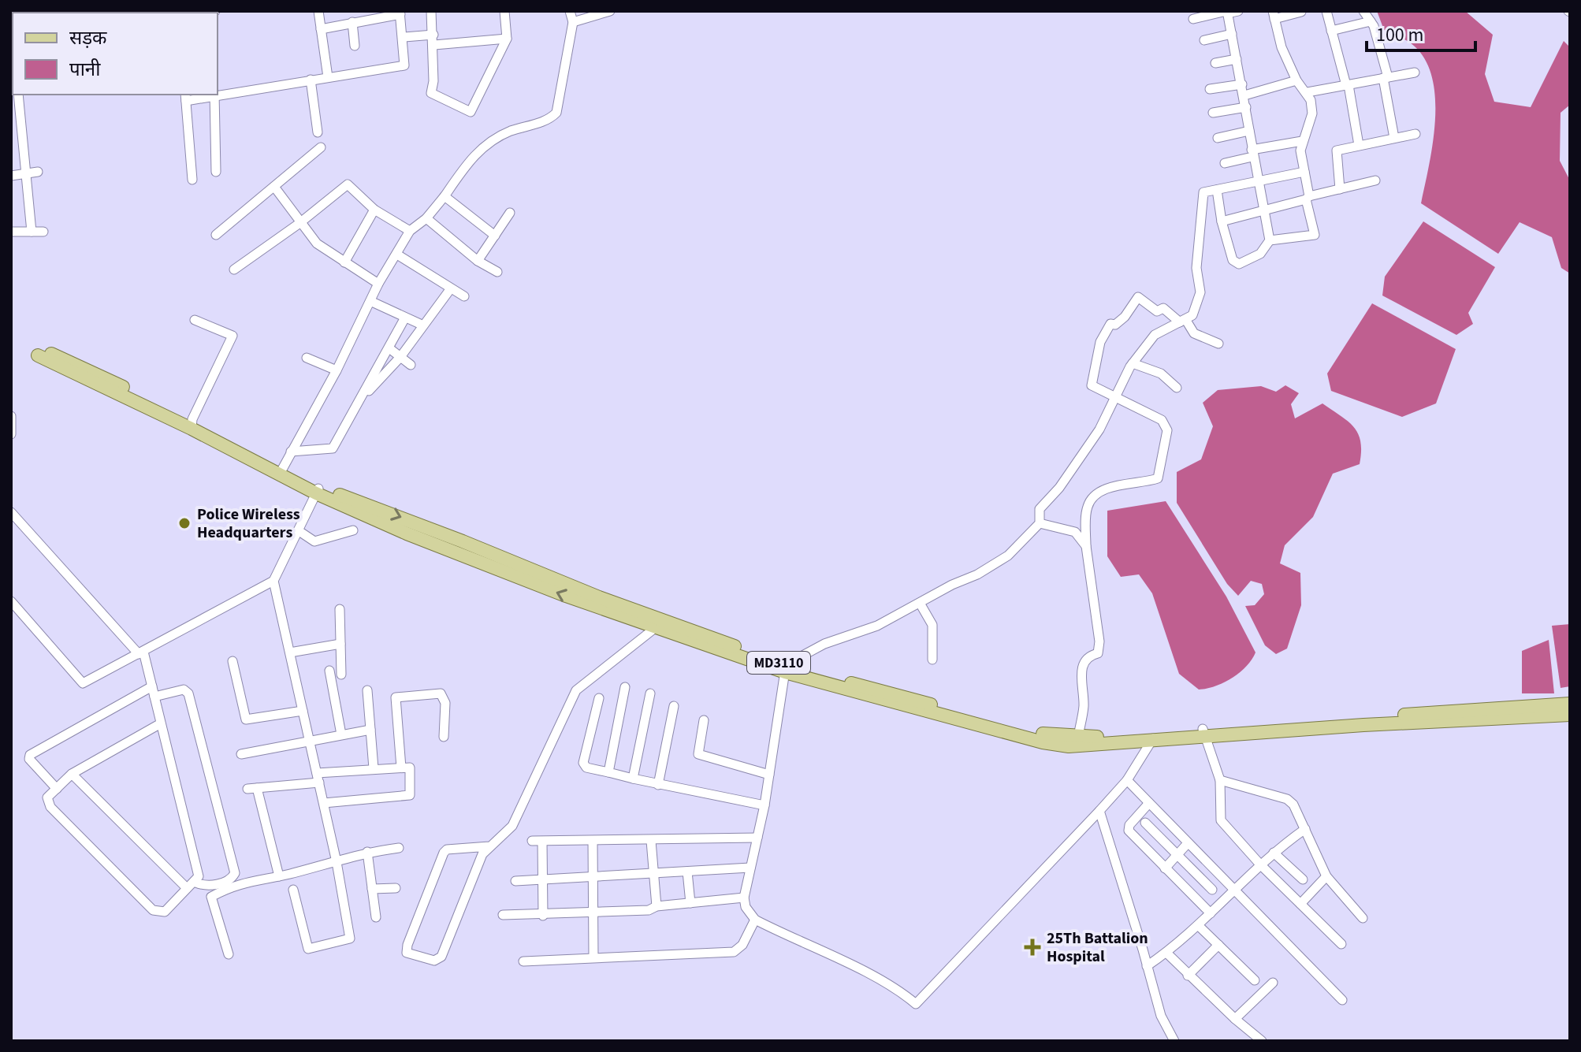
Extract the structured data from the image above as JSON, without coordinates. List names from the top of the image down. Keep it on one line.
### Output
{"streets":{"main road":["MD3110"]},"places":{"other":["Police Wireless Headquarters"],"health":["25Th Battalion Hospital"]},"legend":["सड़क","पानी"],"scale_bar":"100 m"}
